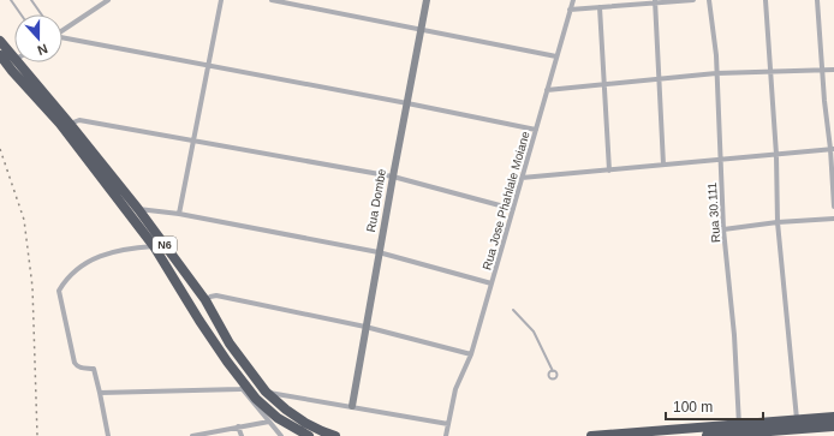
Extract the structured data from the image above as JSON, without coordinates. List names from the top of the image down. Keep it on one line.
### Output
{"streets":{"highway":["N6"],"street":["Rua Dombe","Rua Jose Phahlale Moiane","Rua 30.111"]},"scale_bar":"100 m","north":"bottom"}
